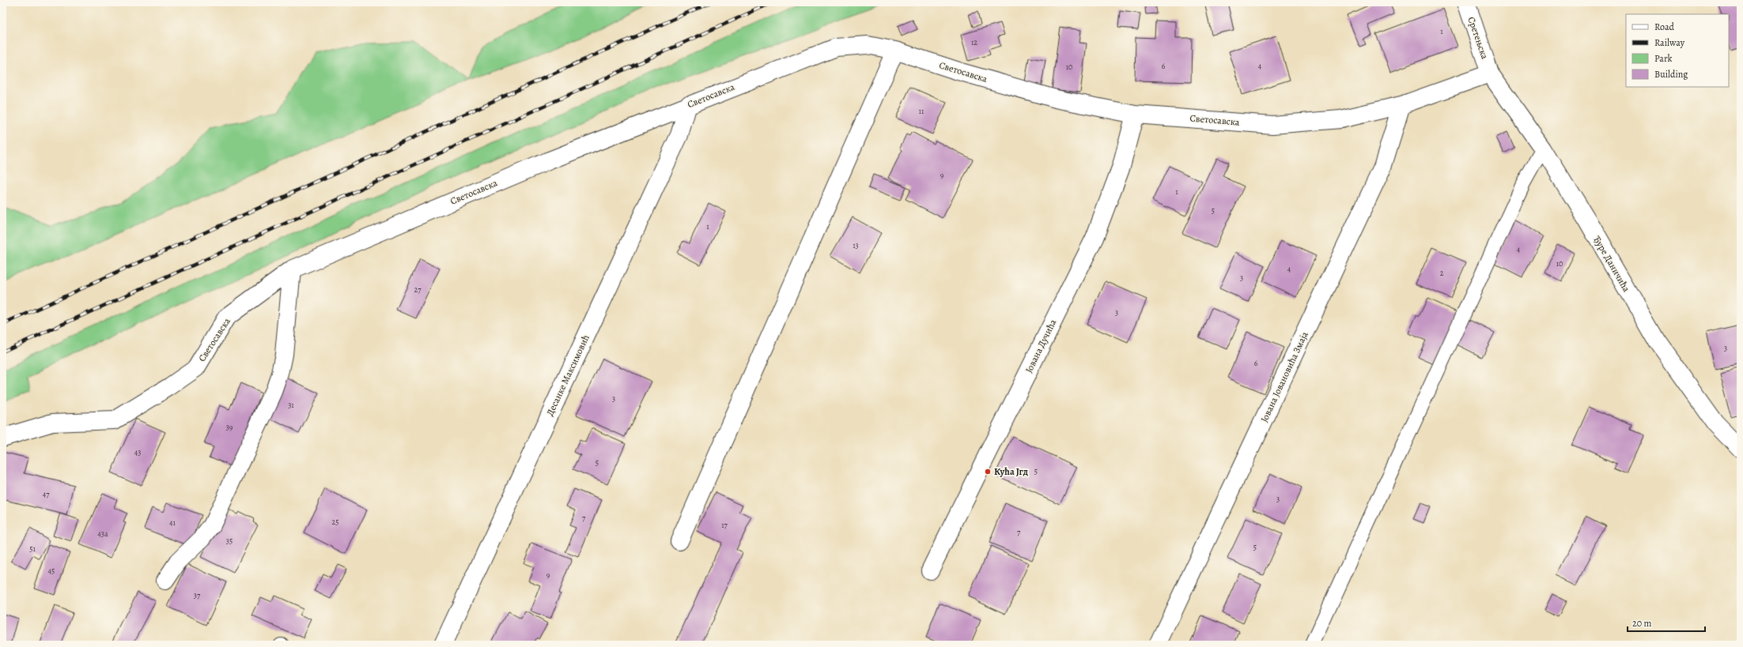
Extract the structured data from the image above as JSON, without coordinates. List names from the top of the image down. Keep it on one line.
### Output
{"streets":{"street":["Сретењска","Светосавска","Ђуре Даничића","Јована Дучића","Десанке Максимовић","Јована Јовановића Змаја"]},"crossings":[["Сретењска","Светосавска"],["Сретењска","Ђуре Даничића"],["Светосавска","Ђуре Даничића"],["Светосавска","Јована Дучића"],["Светосавска","Десанке Максимовић"],["Светосавска","Јована Јовановића Змаја"]],"places":["Кућа Јгд"],"house_numbers":["1","12","6","4","10","11","9","1","5","1","13","4","10","4","2","3","27","3","3","6","3","31","39","43","5","5","47","3","7","25","41","17","7","43a","35","5","51","45","9","37"],"legend":["Road","Railway","Park","Building"],"scale_bar":"20 m"}
